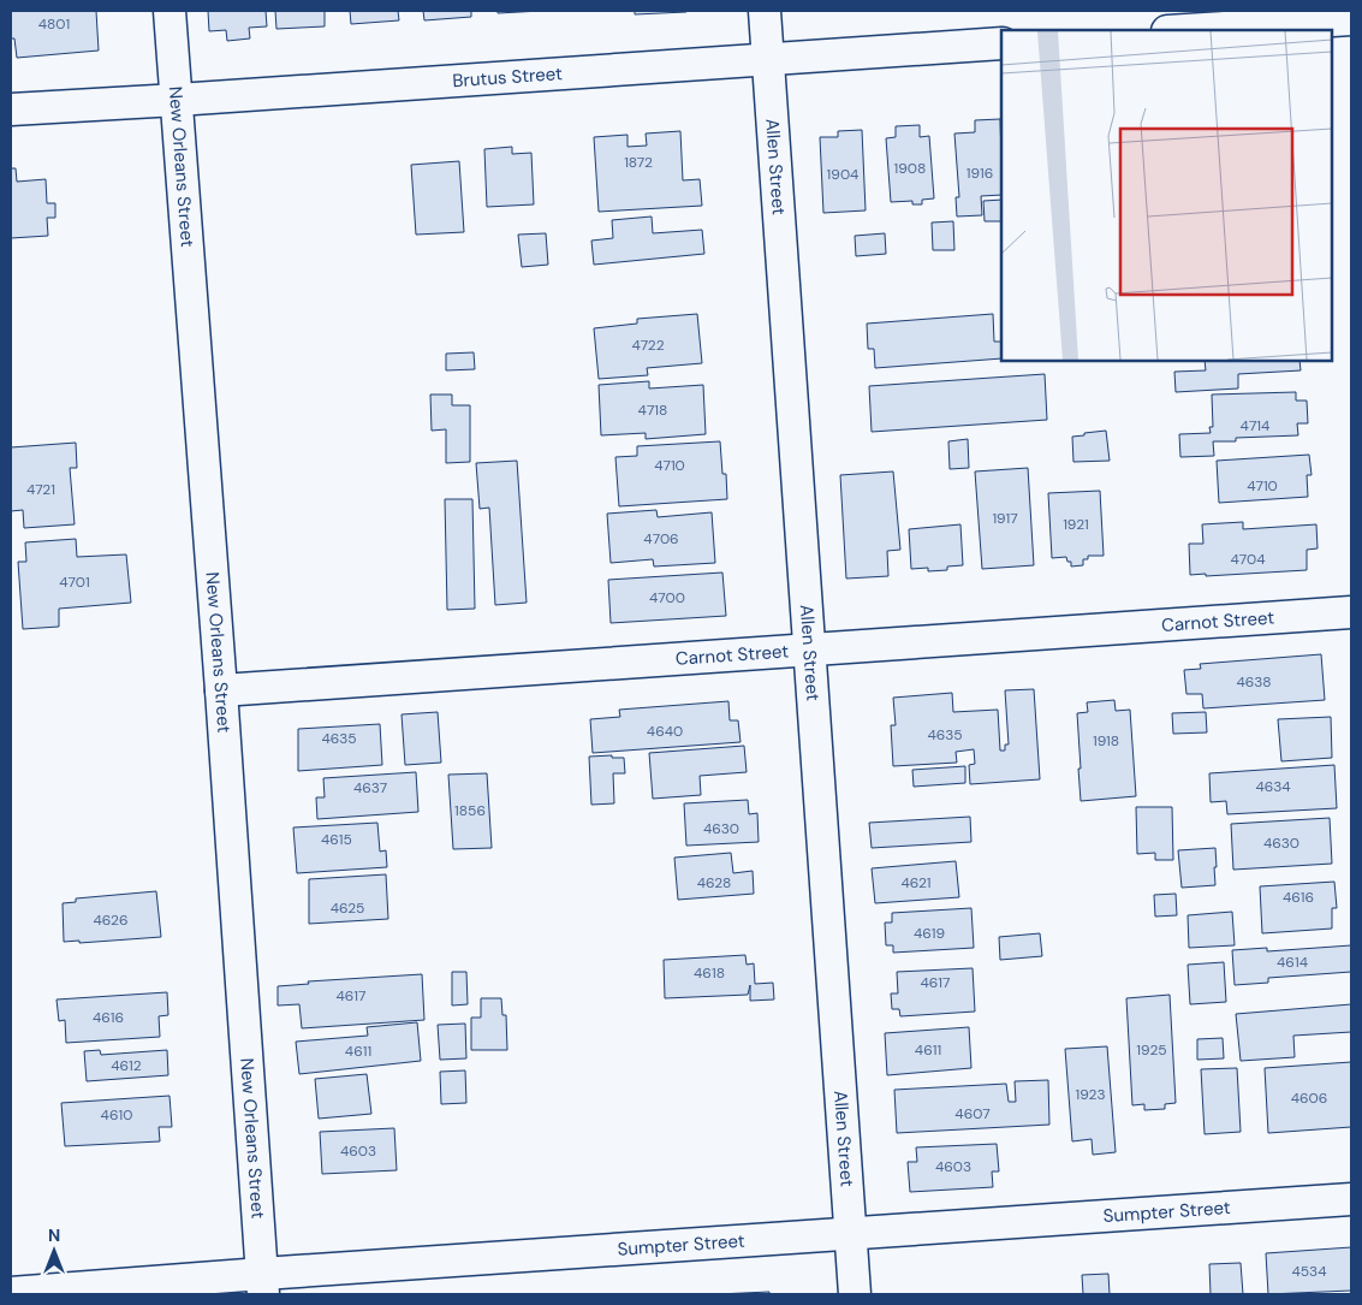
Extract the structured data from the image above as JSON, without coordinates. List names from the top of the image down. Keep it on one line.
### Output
{"streets":{"street":["Brutus Street","New Orleans Street","Allen Street","Carnot Street","Sumpter Street"]},"crossings":[["Brutus Street","New Orleans Street"],["Brutus Street","Allen Street"],["New Orleans Street","Carnot Street"],["New Orleans Street","Sumpter Street"],["Allen Street","Carnot Street"],["Allen Street","Sumpter Street"]],"house_numbers":["4801","1872","1908","1916","1904","4722","4718","4714","4710","4710","4721","1917","1921","4706","4704","4701","4700","4638","4640","4635","4635","1918","4634","4637","1856","4630","4615","4630","4628","4621","4616","4625","4626","4619","4614","4618","4617","4617","4616","4611","1925","4611","4612","1923","4606","4607","4610","4603","4603","4534"],"north":"top"}
